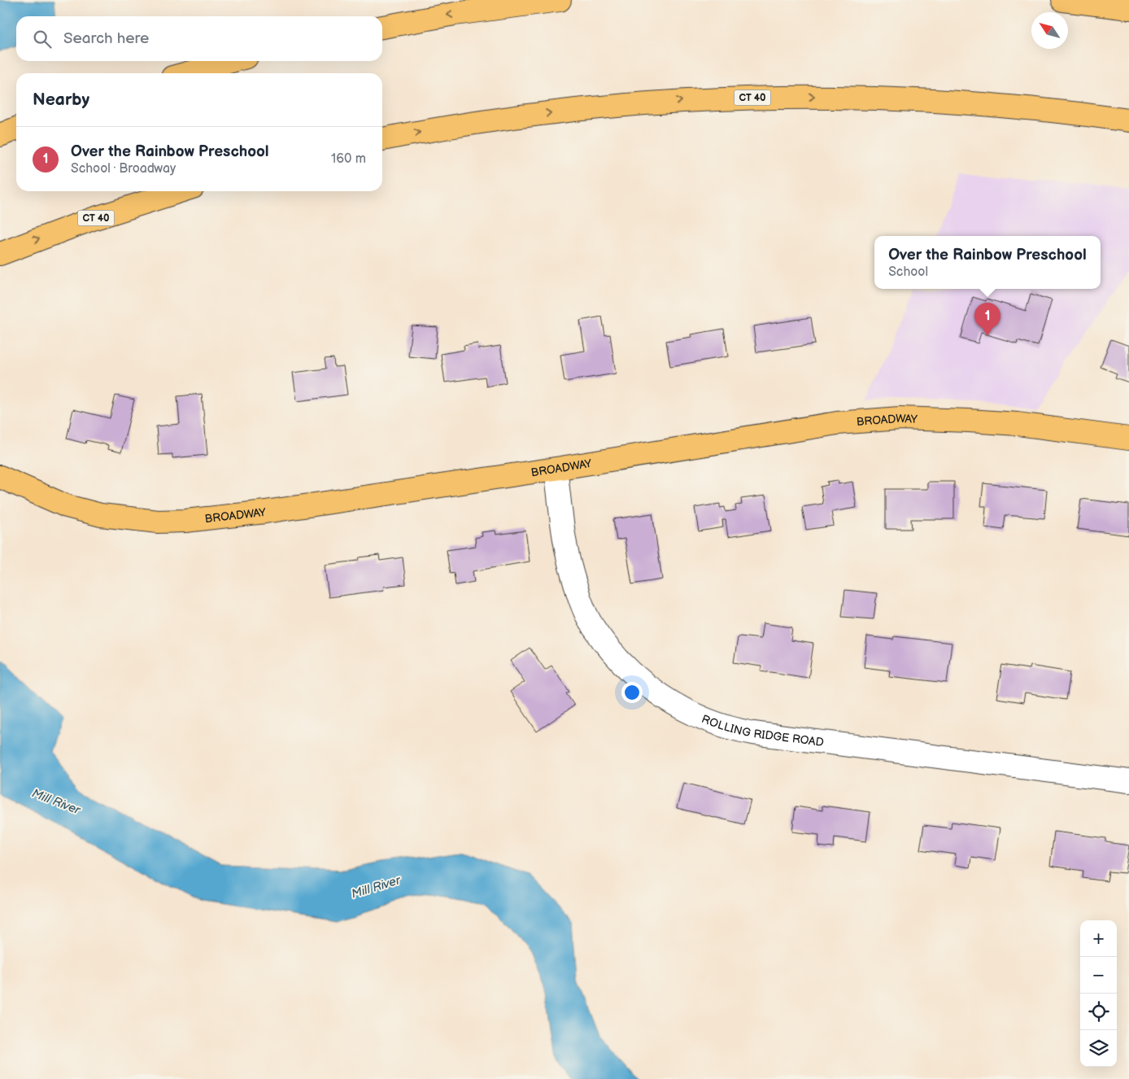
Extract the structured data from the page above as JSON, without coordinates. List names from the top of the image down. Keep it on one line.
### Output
{"streets":{"main road":["CT 40","BROADWAY"],"street":["ROLLING RIDGE ROAD"]},"crossings":[["BROADWAY","ROLLING RIDGE ROAD"]],"water":["Mill River"],"north":"top left","page":{"search":"Search here","heading":"Nearby","list":[{"mark":"1","name":"Over the Rainbow Preschool","note":"School · Broadway","value":"160 m"}],"popup":["Over the Rainbow Preschool","School"],"pins":"1","map_buttons":["+","−"]}}
